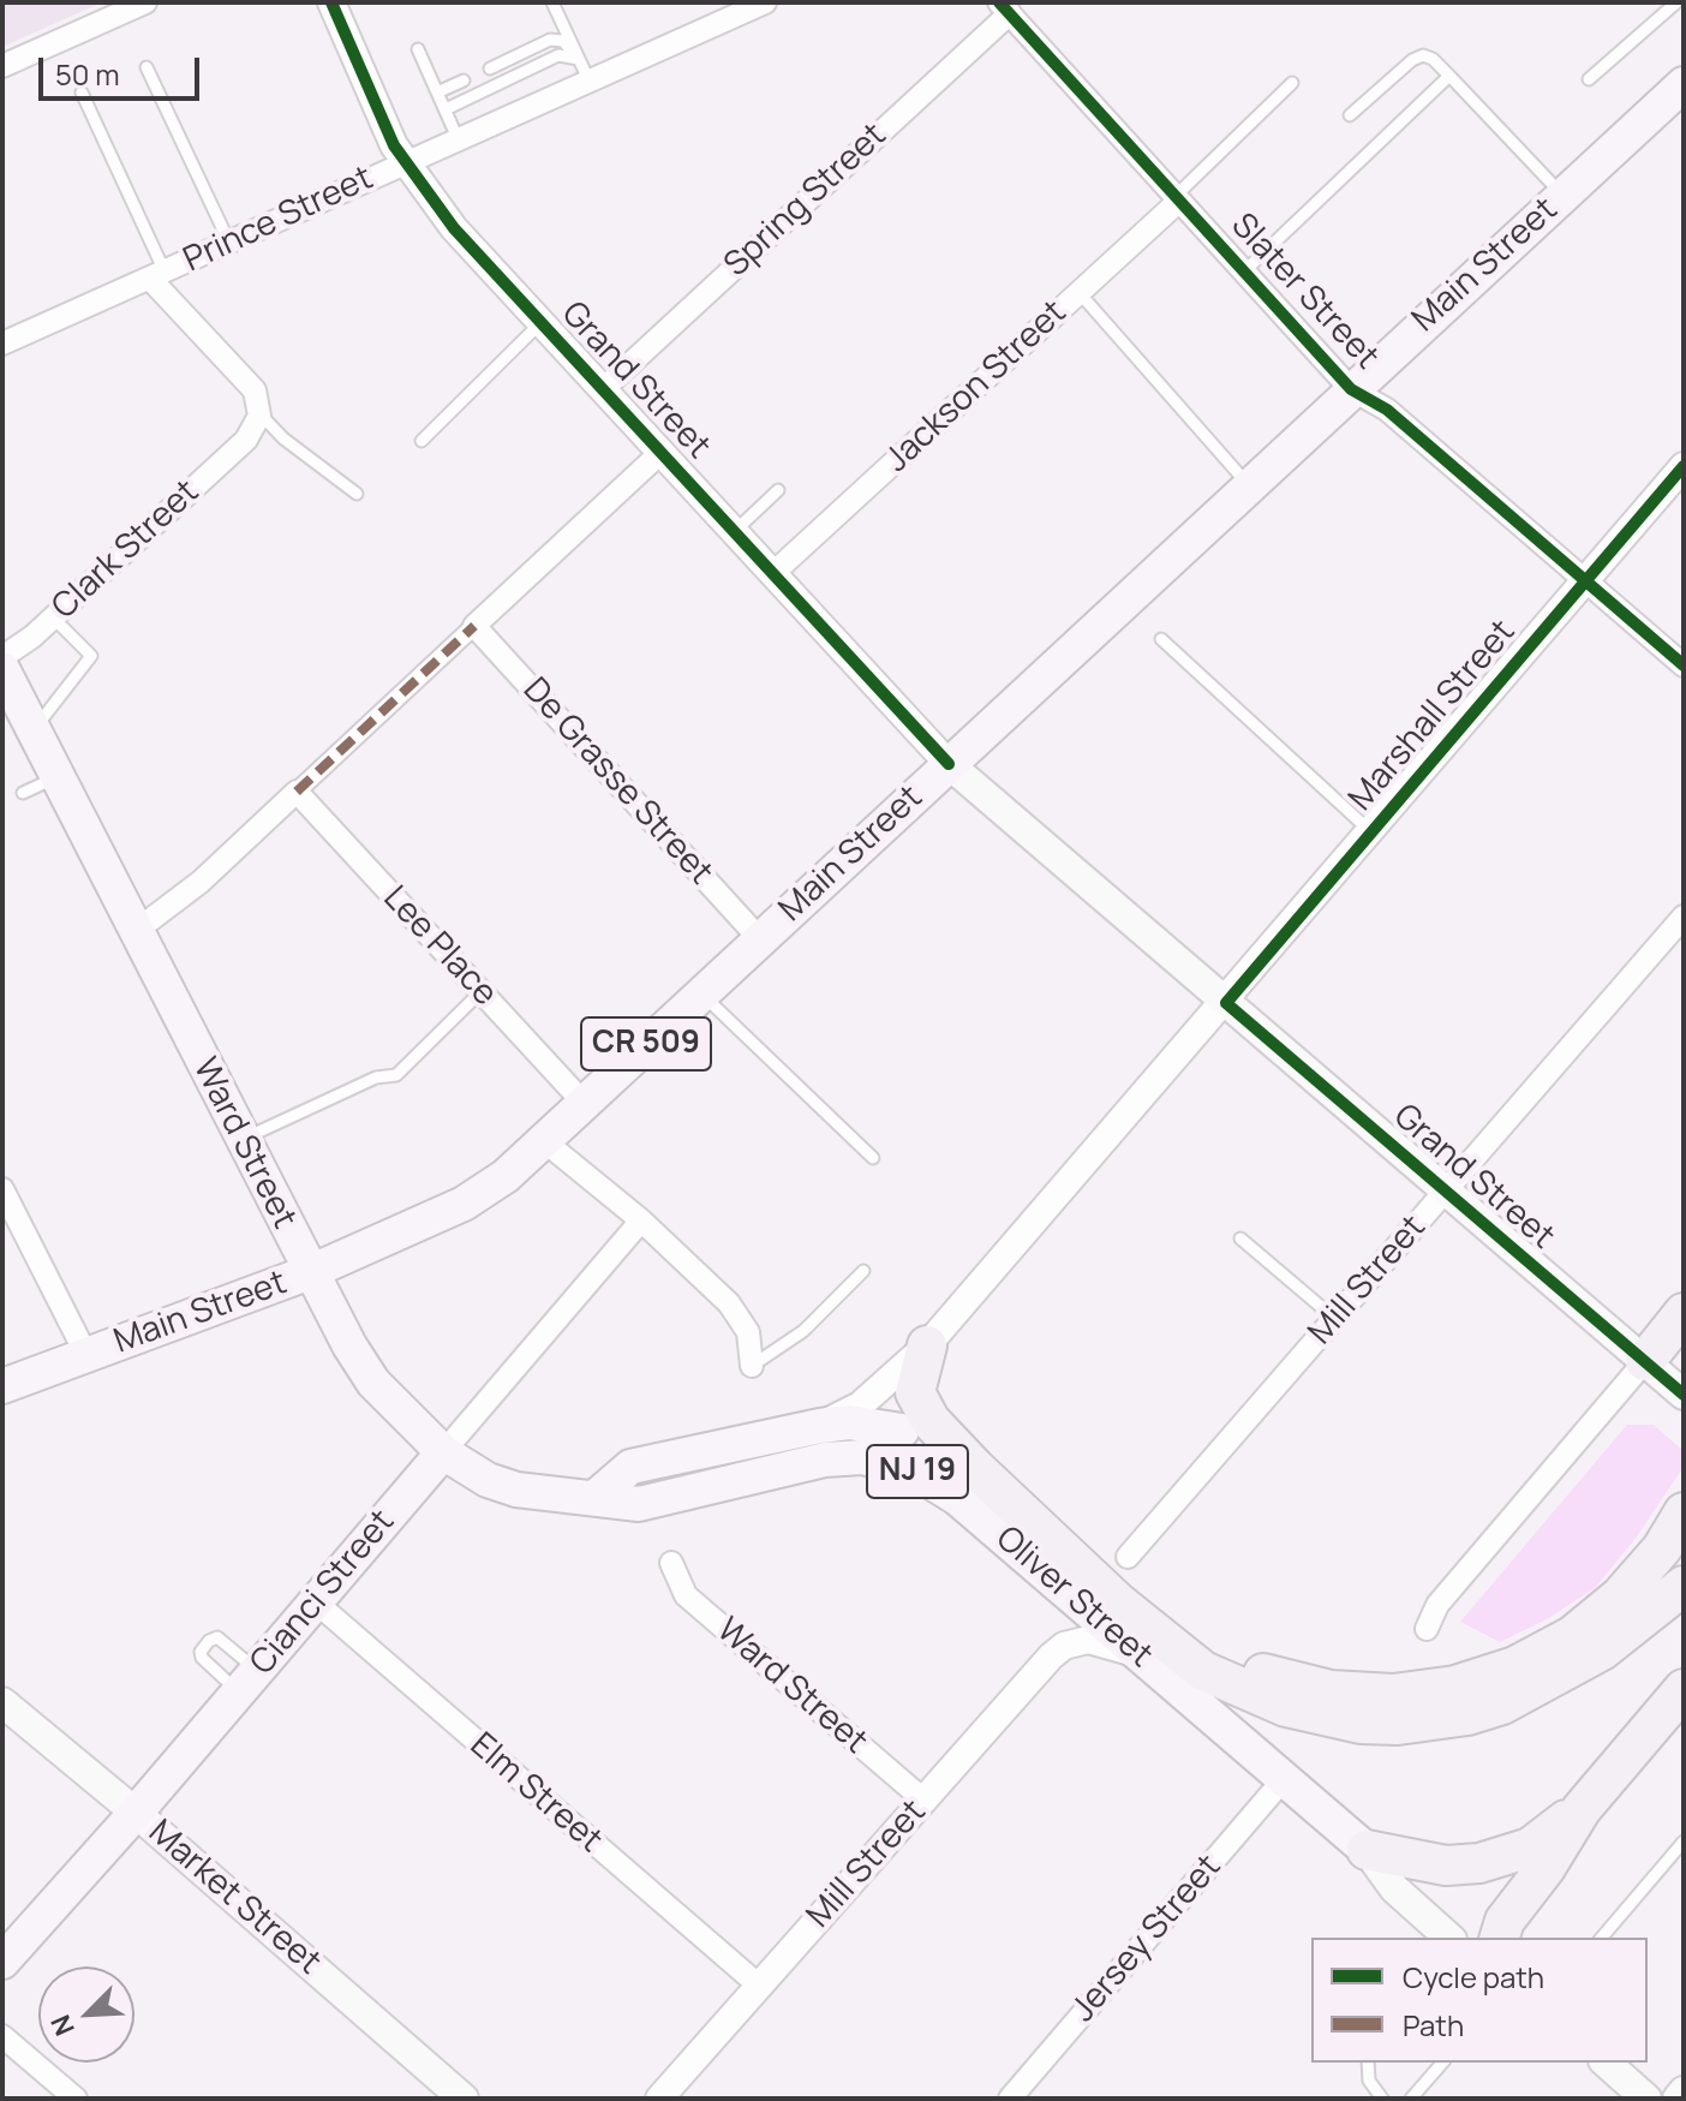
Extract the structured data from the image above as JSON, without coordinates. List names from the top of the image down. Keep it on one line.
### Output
{"streets":{"highway":["NJ 19"],"main road":["Main Street","Grand Street","CR 509","Ward Street","Cianci Street","Oliver Street","Market Street"],"street":["Spring Street","Prince Street","Slater Street","Jackson Street","Clark Street","Marshall Street","De Grasse Street","Lee Place","Mill Street","Elm Street","Jersey Street"]},"crossings":[["Spring Street","Slater Street"],["Spring Street","Grand Street"],["Prince Street","Grand Street"],["Main Street","Slater Street"],["Main Street","Grand Street"],["Main Street","De Grasse Street"],["Main Street","Lee Place"],["Main Street","Ward Street"],["Slater Street","Jackson Street"],["Slater Street","Marshall Street"],["Grand Street","Jackson Street"],["Grand Street","Marshall Street"],["Grand Street","Mill Street"],["Marshall Street","NJ 19"],["Ward Street","Mill Street"],["Ward Street","NJ 19"],["Ward Street","Cianci Street"],["Ward Street","Oliver Street"],["Mill Street","Oliver Street"],["Mill Street","Elm Street"],["NJ 19","Oliver Street"],["Cianci Street","Elm Street"],["Cianci Street","Market Street"],["Oliver Street","Jersey Street"]],"legend":["Cycle path","Path"],"scale_bar":"50 m","north":"bottom left"}
